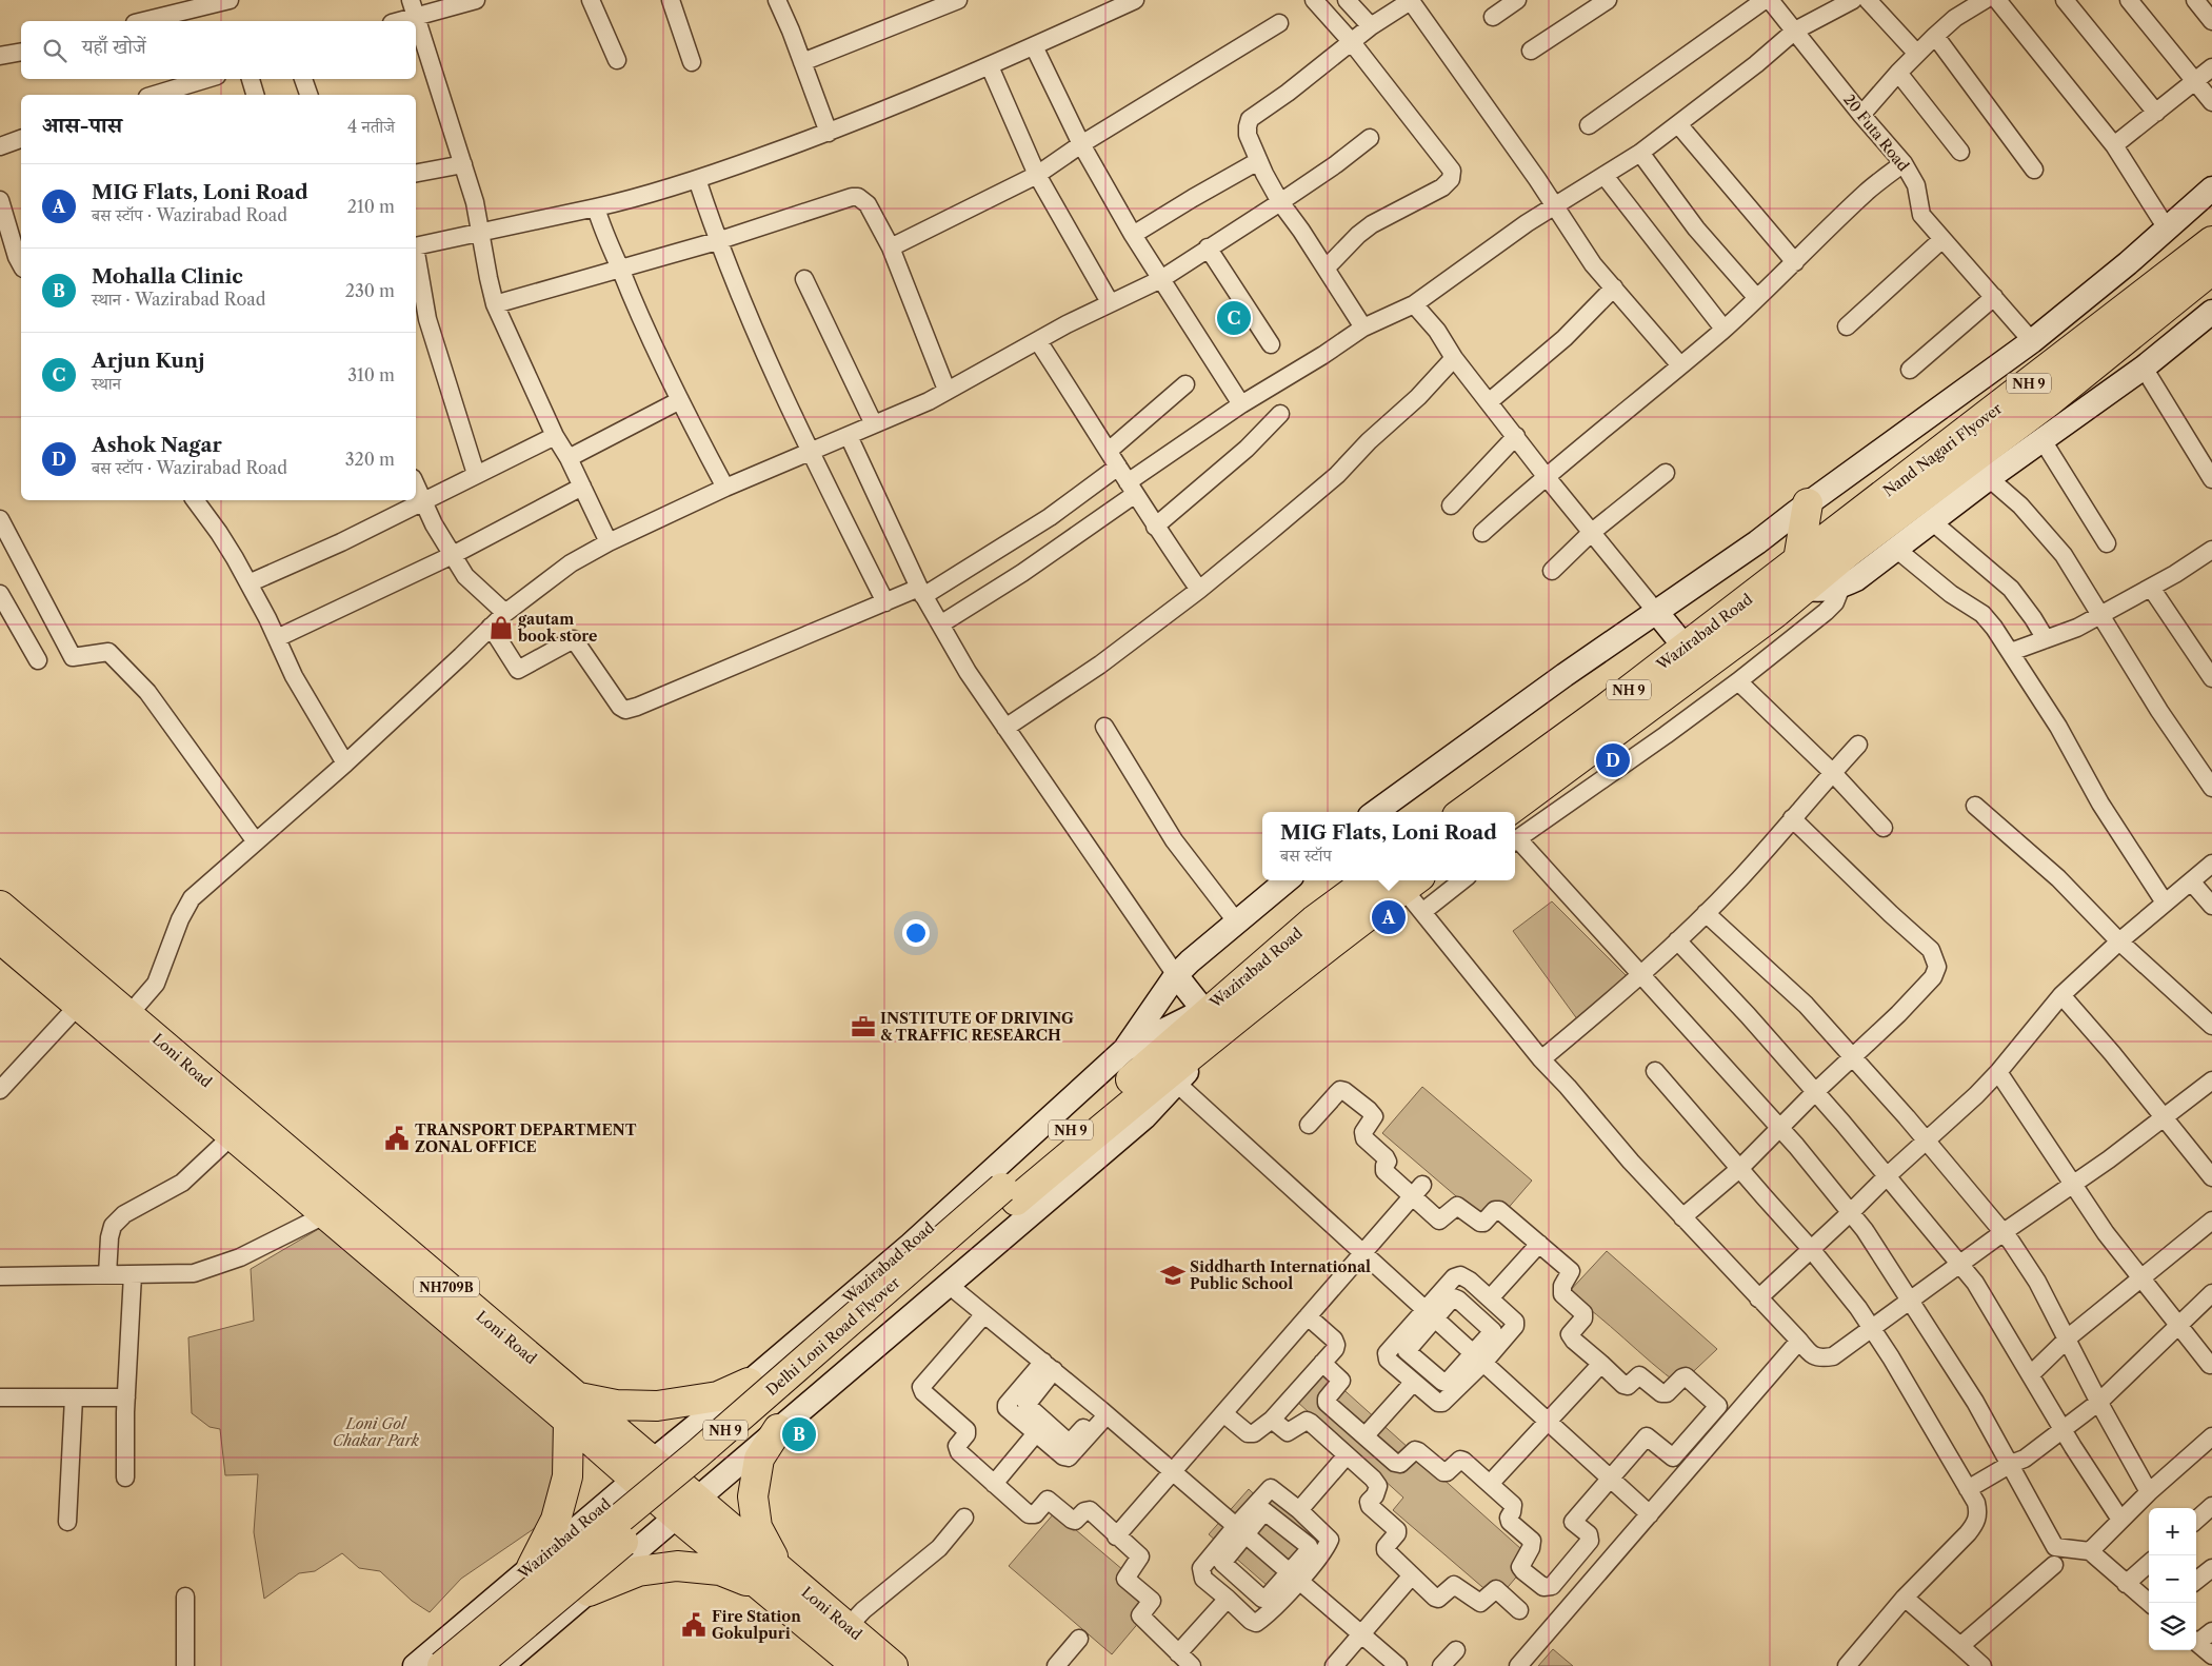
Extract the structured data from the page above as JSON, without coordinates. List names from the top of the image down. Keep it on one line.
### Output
{"streets":{"highway":["NH 9","Nand Nagari Flyover","Wazirabad Road","Loni Road","NH709B","Delhi Loni Road Flyover"],"street":["20 Futa Road"]},"crossings":[["Nand Nagari Flyover","Wazirabad Road"],["Wazirabad Road","Loni Road"],["Wazirabad Road","Delhi Loni Road Flyover"]],"parks":["Loni Gol Chakar Park"],"places":{"shop":["gautam book store"],"office":["INSTITUTE OF DRIVING & TRAFFIC RESEARCH"],"public building":["TRANSPORT DEPARTMENT ZONAL OFFICE","Fire Station Gokulpuri"],"school or university":["Siddharth International Public School"]},"page":{"search":"यहाँ खोजें","heading":["आस-पास","4 नतीजे"],"list":[{"mark":"A","name":"MIG Flats, Loni Road","note":"बस स्टॉप · Wazirabad Road","value":"210 m"},{"mark":"B","name":"Mohalla Clinic","note":"स्थान · Wazirabad Road","value":"230 m"},{"mark":"C","name":"Arjun Kunj","note":"स्थान","value":"310 m"},{"mark":"D","name":"Ashok Nagar","note":"बस स्टॉप · Wazirabad Road","value":"320 m"}],"pins":["C","D","A","B"],"popup":["MIG Flats, Loni Road","बस स्टॉप"],"map_buttons":["+","−"]}}
